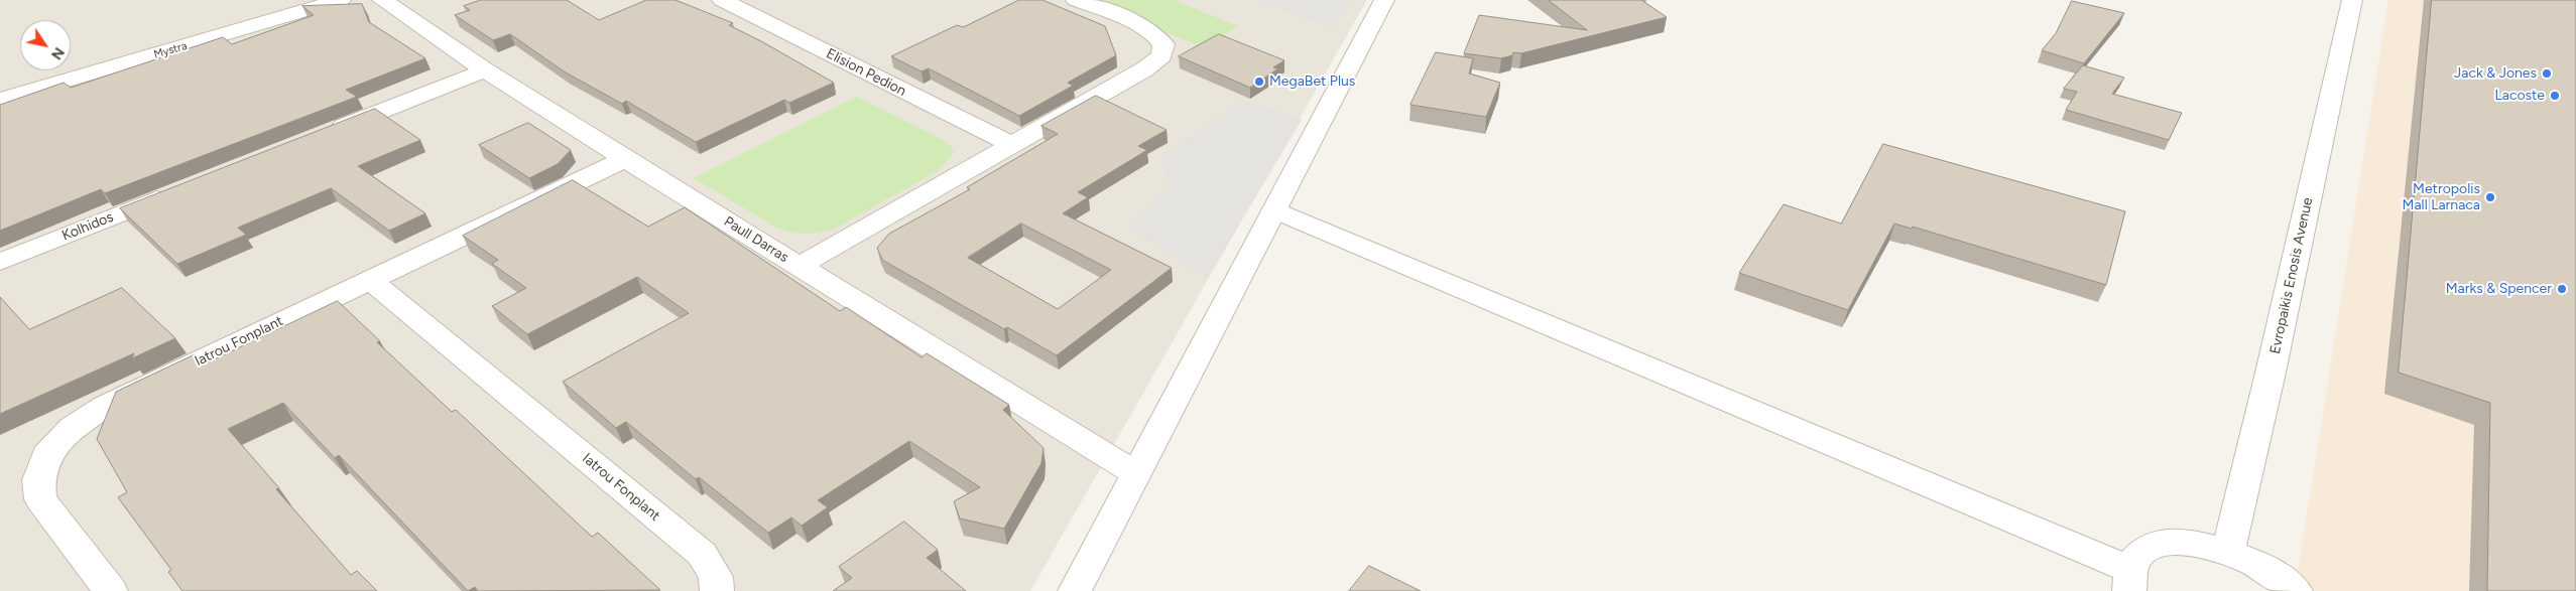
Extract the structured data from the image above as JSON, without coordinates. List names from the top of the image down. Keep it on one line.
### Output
{"streets":{"street":["Mystra","Elision Pedion","Kolhidos","Paull Darras","Evropaikis Enosis Avenue","Iatrou Fonplant"]},"crossings":[["Paull Darras","Iatrou Fonplant"]],"places":["Jack & Jones","MegaBet Plus","Lacoste","Metropolis Mall Larnaca","Marks & Spencer"],"north":"bottom right"}
